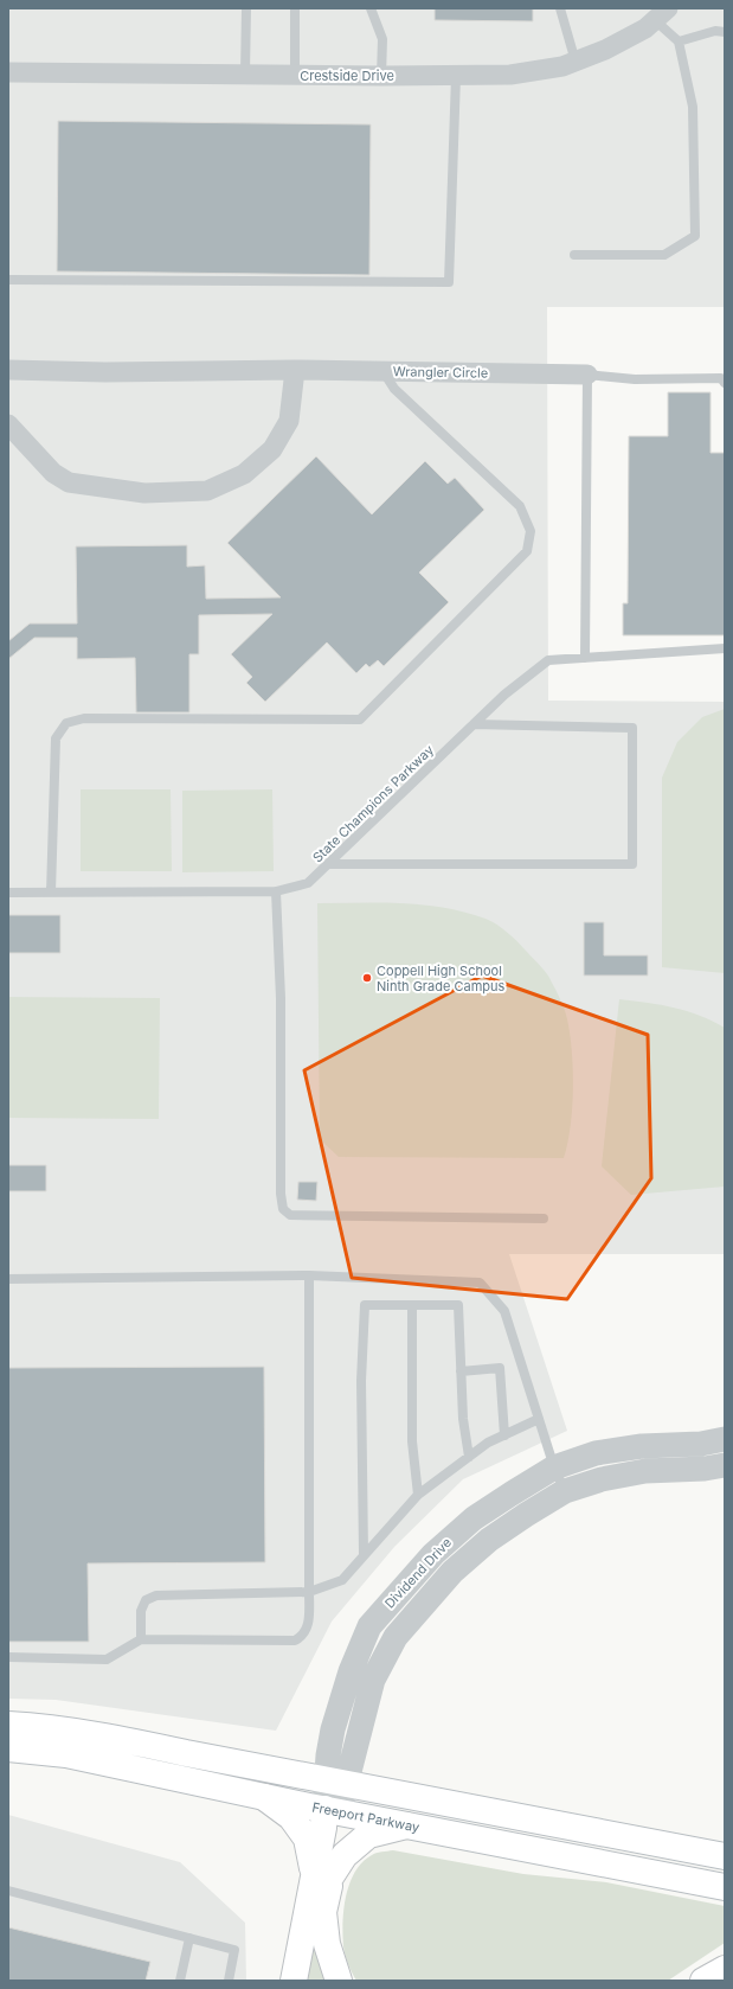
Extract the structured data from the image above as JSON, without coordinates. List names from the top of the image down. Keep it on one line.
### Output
{"streets":{"main road":["Freeport Parkway"],"street":["Crestside Drive","Wrangler Circle","Dividend Drive"],"lane":["State Champions Parkway"]},"crossings":[["Dividend Drive","Freeport Parkway"]],"places":["Coppell High School Ninth Grade Campus"]}
